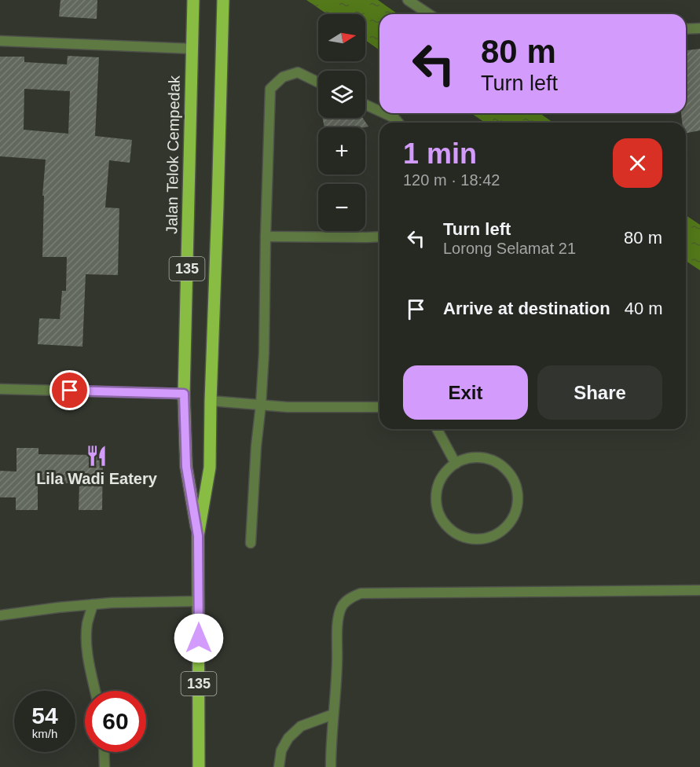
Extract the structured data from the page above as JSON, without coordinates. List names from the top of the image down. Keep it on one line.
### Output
{"streets":{"main road":["Jalan Telok Cempedak","135"]},"places":{"restaurant":["Lila Wadi Eatery"]},"north":"right","page":{"map_buttons":["+","−"],"turn":["80 m","Turn left"],"heading":["1 min","120 m · 18:42"],"list":[{"name":"Turn left","note":"Lorong Selamat 21","value":"80 m"},{"name":"Arrive at destination","value":"40 m"}],"buttons":["Exit","Share"],"speed":"54 km/h","limit":"60"}}
